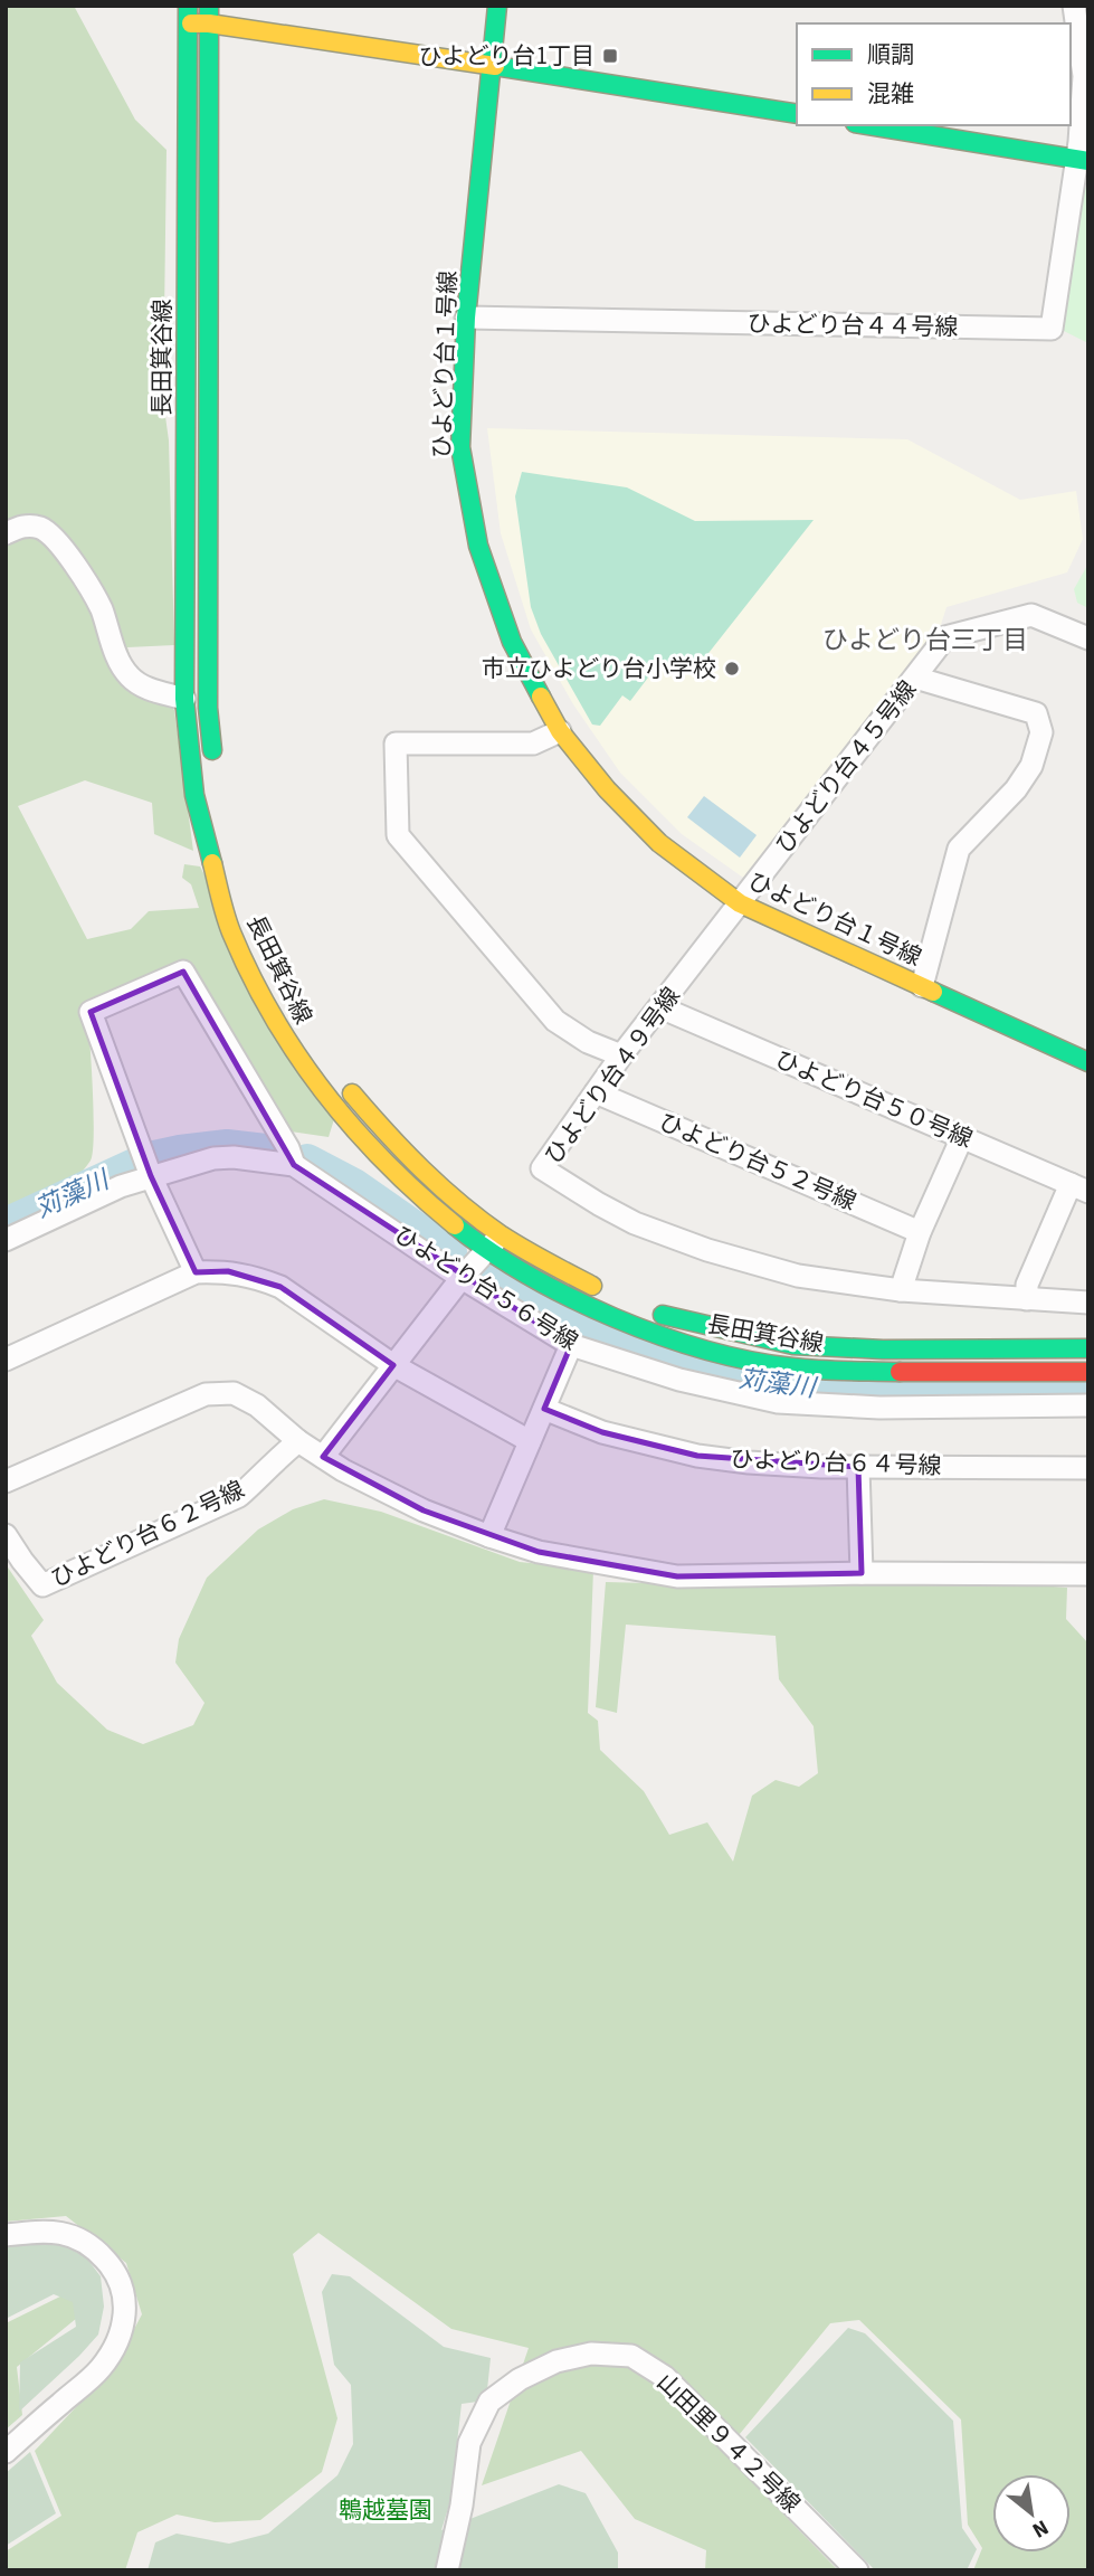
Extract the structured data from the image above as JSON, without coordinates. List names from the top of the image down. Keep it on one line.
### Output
{"streets":{"street":["ひよどり台４４号線","長田箕谷線","ひよどり台１号線","ひよどり台４５号線","ひよどり台４９号線","ひよどり台５０号線","ひよどり台５２号線","ひよどり台５６号線","ひよどり台６４号線","ひよどり台６２号線","山田里９４２号線"]},"crossings":[["ひよどり台４４号線","ひよどり台１号線"],["ひよどり台１号線","ひよどり台４５号線"],["ひよどり台１号線","ひよどり台４９号線"],["ひよどり台４５号線","ひよどり台４９号線"],["ひよどり台４９号線","ひよどり台５０号線"],["ひよどり台４９号線","ひよどり台５２号線"]],"districts":["ひよどり台三丁目"],"water":["苅藻川"],"parks":["鵯越墓園"],"places":{"transit":["ひよどり台1丁目"],"other":["市立ひよどり台小学校"]},"legend":["順調","混雑"],"north":"bottom right"}
